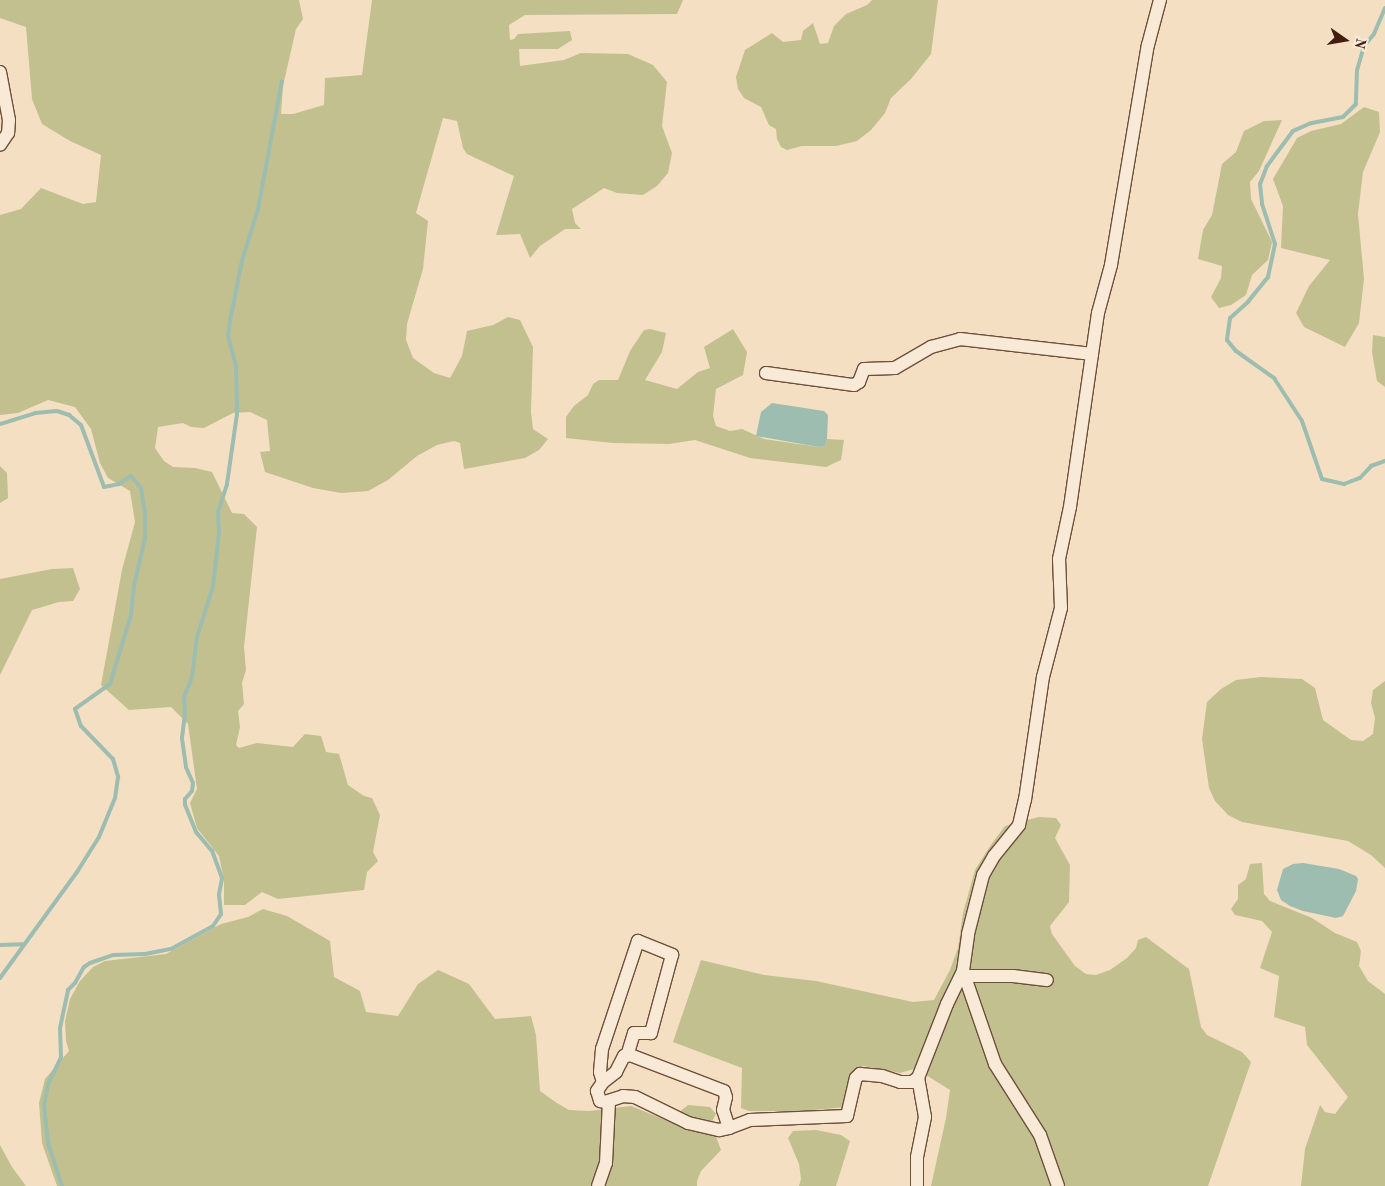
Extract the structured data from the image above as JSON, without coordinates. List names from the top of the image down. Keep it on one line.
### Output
{"north":"right"}
